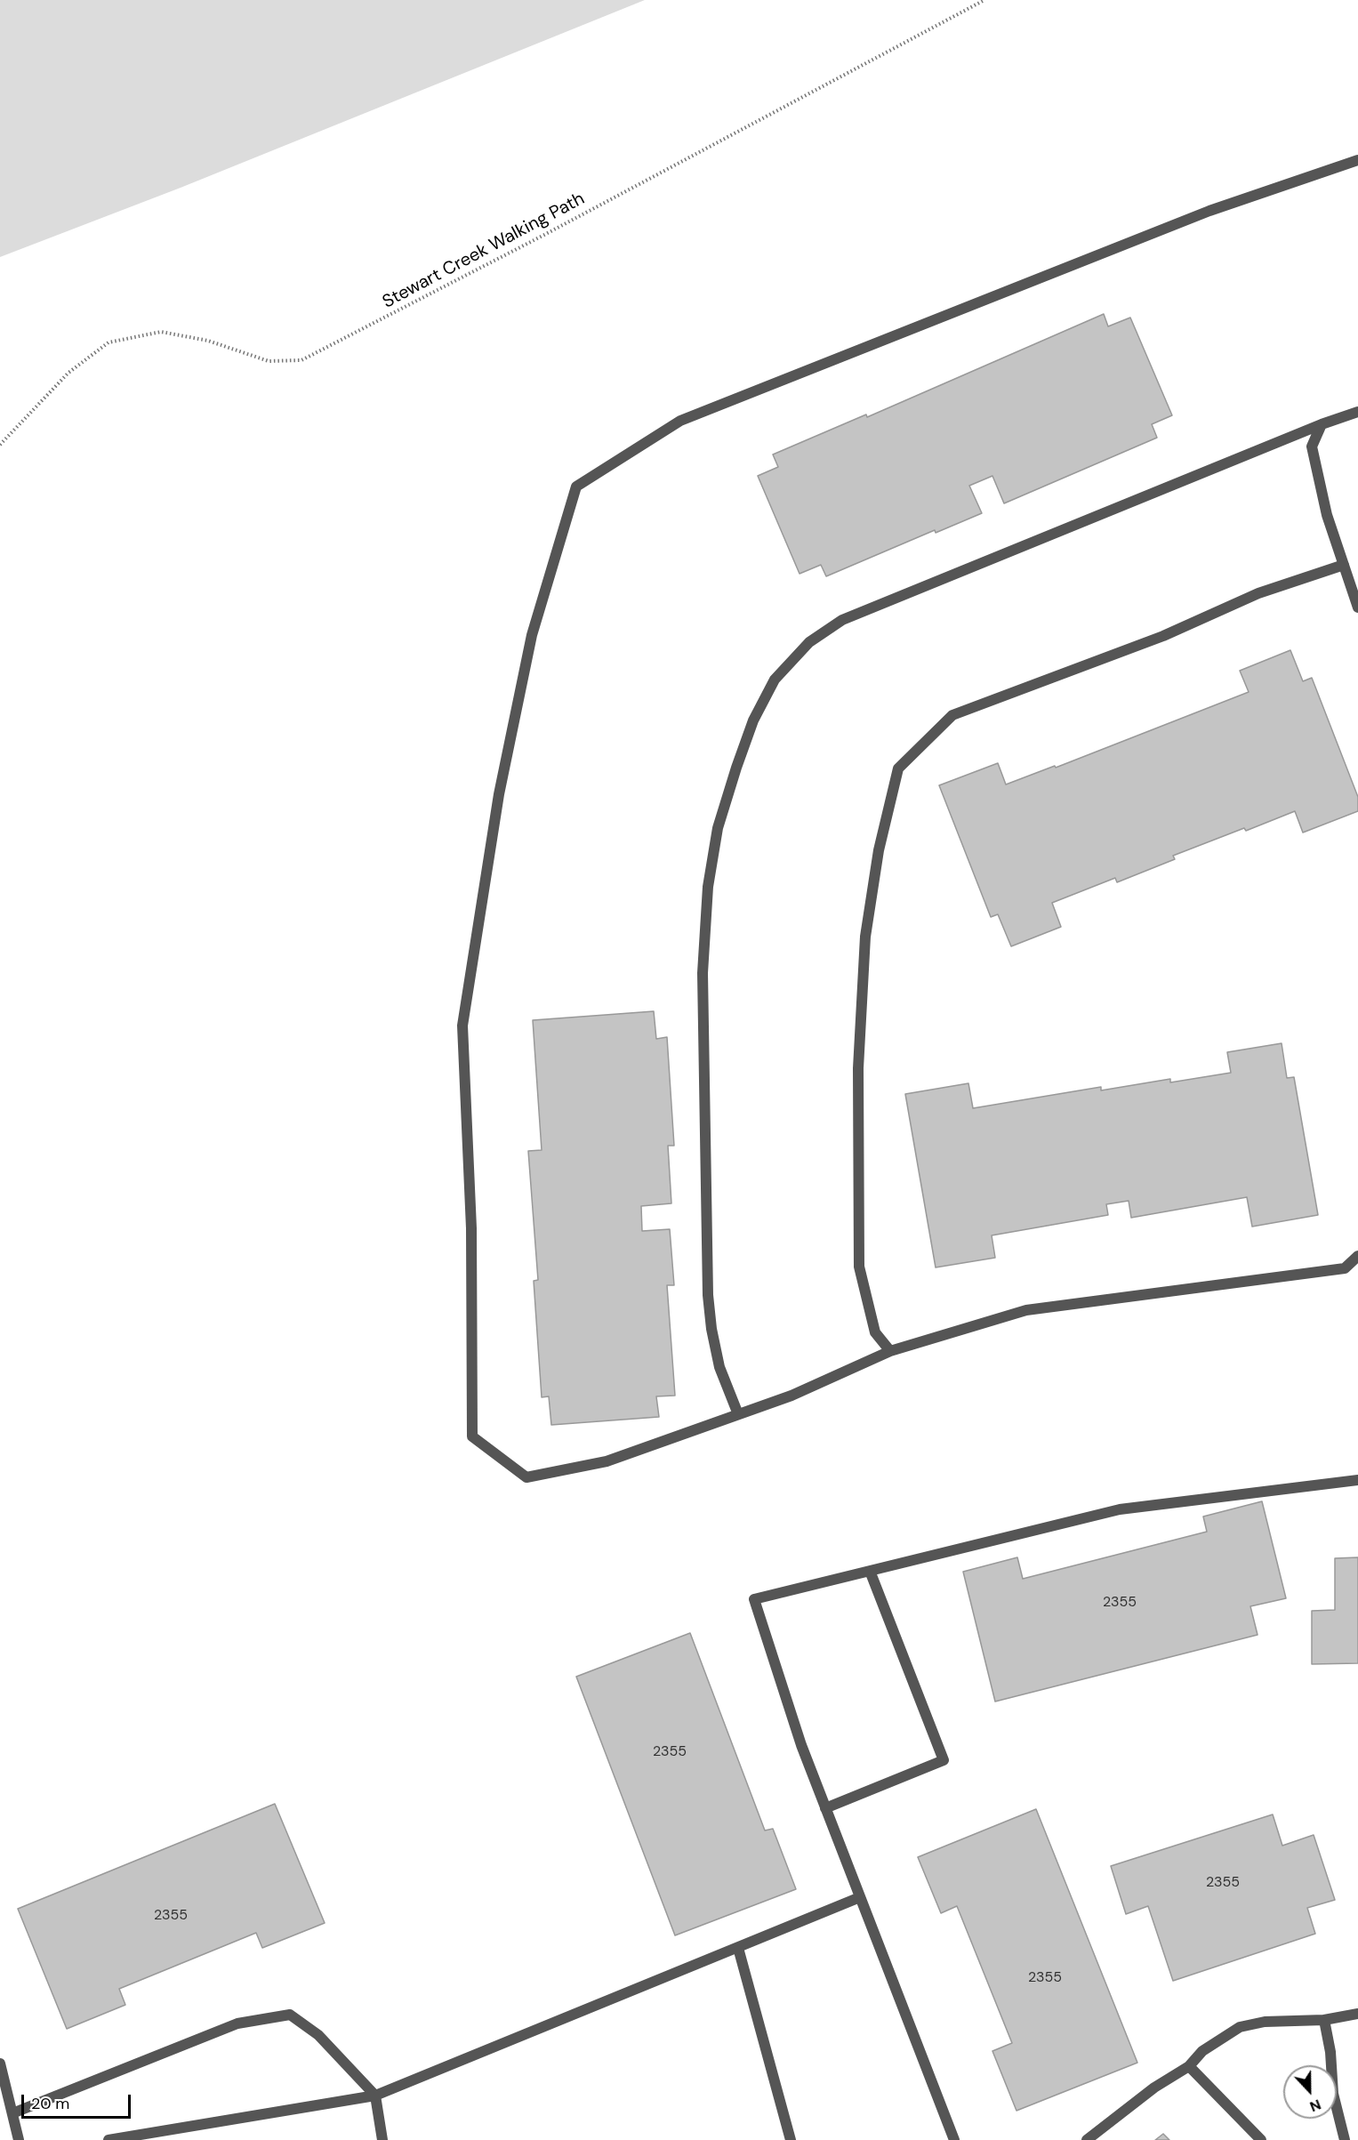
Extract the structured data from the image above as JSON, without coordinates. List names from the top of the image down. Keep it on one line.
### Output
{"streets":{"path":["Stewart Creek Walking Path"]},"house_numbers":["2355","2355","2355","2355","2355"],"scale_bar":"20 m","north":"bottom"}
